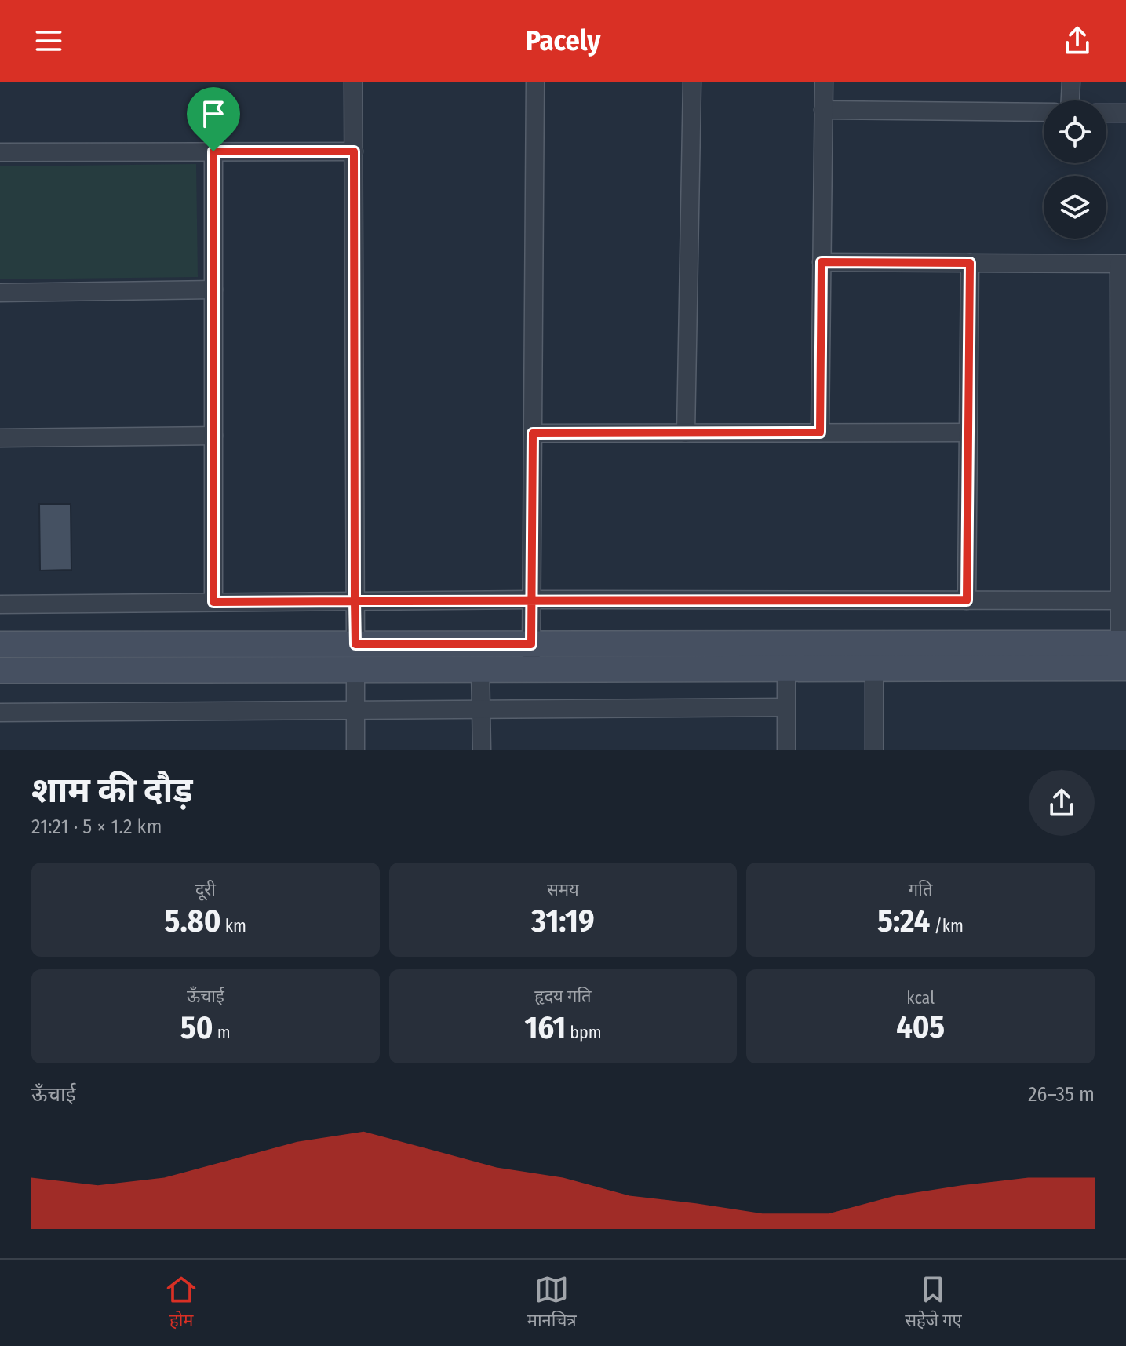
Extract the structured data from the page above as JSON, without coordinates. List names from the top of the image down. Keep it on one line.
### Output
{"page":{"header":"Pacely","heading":["शाम की दौड़","21:21 · 5 × 1.2 km"],"stats":[["दूरी","5.80 km"],["समय","31:19"],["गति","5:24 /km"],["ऊँचाई","50 m"],["हृदय गति","161 bpm"],["kcal","405"]],"chart":["ऊँचाई","26–35 m"],"tabs":["होम","मानचित्र","सहेजे गए"]}}
